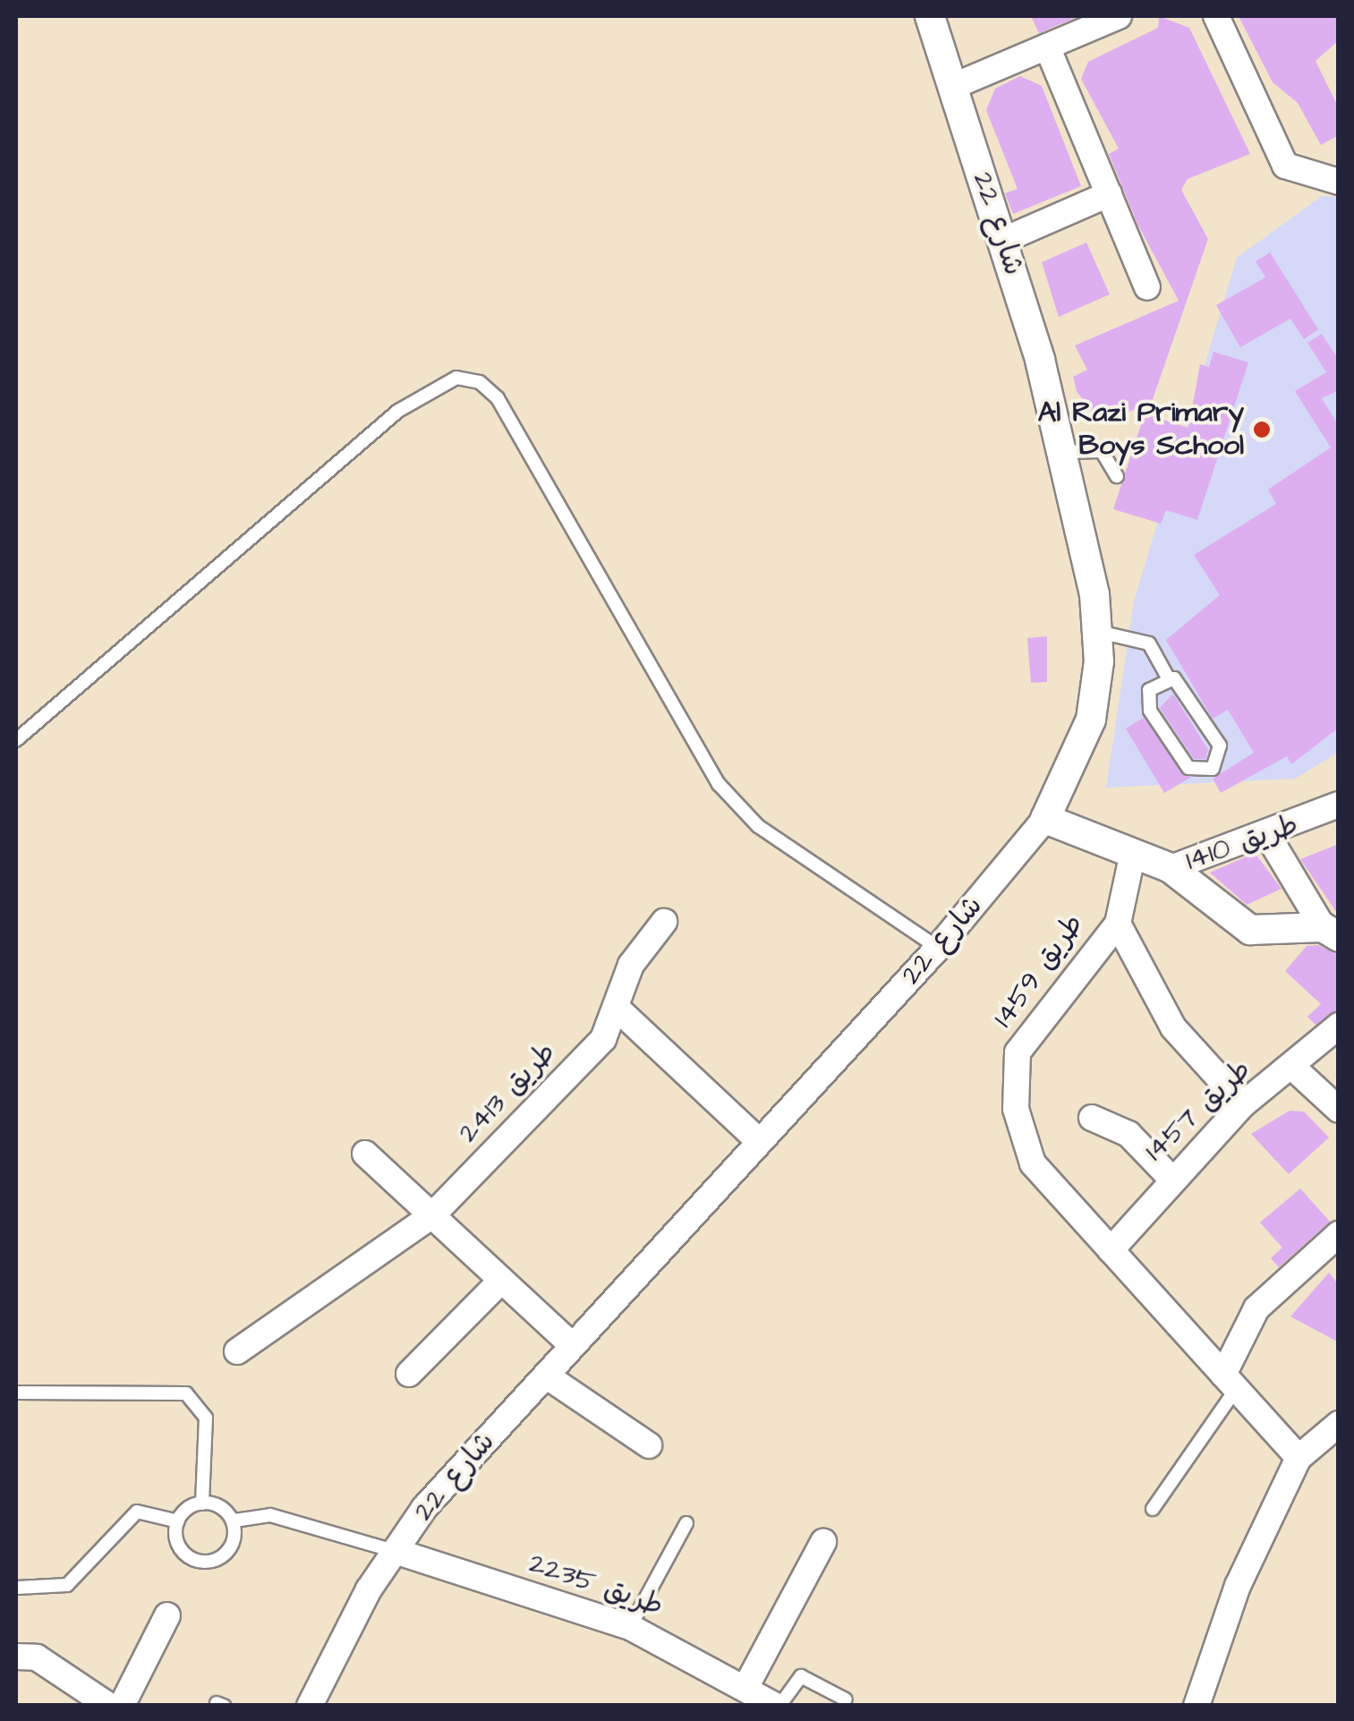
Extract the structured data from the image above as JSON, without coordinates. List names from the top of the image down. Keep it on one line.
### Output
{"streets":{"street":["شارع 22","طريق 1410","طريق 1459","طريق 2413","طريق 1457","طريق 2235"]},"crossings":[["شارع 22","طريق 1410"],["شارع 22","طريق 2235"],["طريق 1459","طريق 1457"]],"places":["Al Razi Primary Boys School"]}
